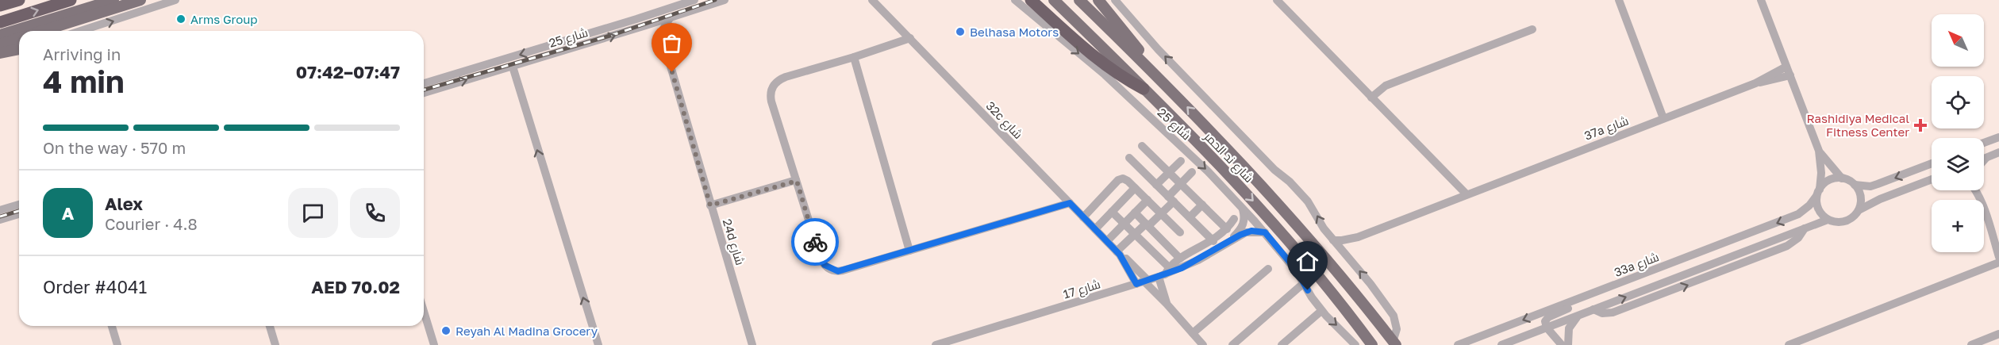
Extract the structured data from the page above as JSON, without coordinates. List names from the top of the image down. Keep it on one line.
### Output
{"streets":{"main road":["شارع ند الحمر"],"street":["شارع 25","32c شارع","37a شارع","24d شارع","33a شارع","شارع 17"]},"crossings":[["شارع 25","شارع 17"],["32c شارع","شارع 17"]],"places":{"other":["Arms Group","Belhasa Motors","Reyah Al Madina Grocery"],"health":["Rashidiya Medical Fitness Center"]},"north":"top left","page":{"map_buttons":"+","heading":["4 min","Arriving in","07:42–07:47"],"panel":["Alex","Courier · 4.8","Order #4041","AED 70.02"],"bar":"On the way · 570 m","round":"A"}}
